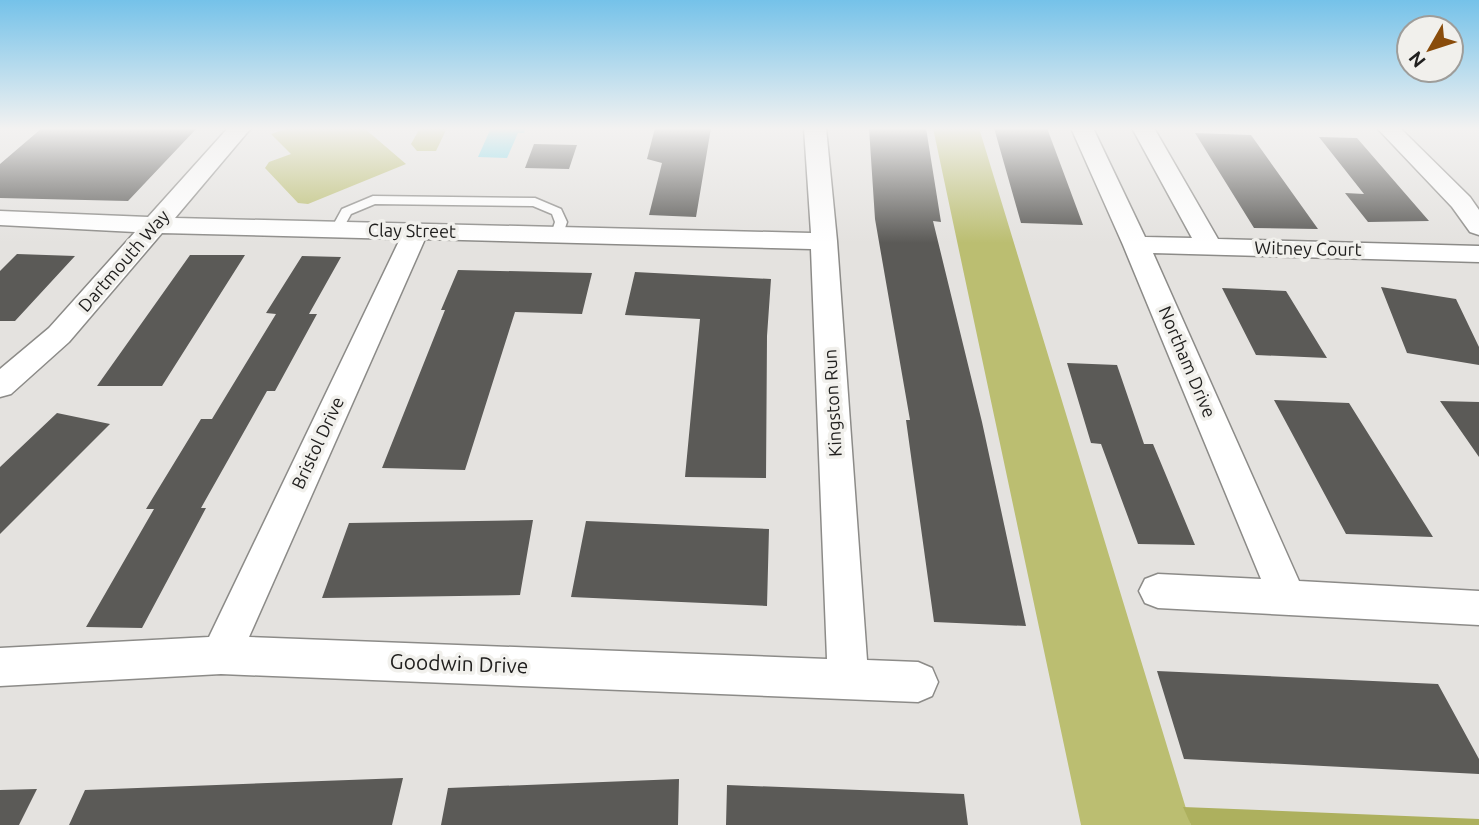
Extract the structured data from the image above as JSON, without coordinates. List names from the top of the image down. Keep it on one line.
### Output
{"streets":{"street":["Clay Street","Witney Court","Dartmouth Way","Northam Drive","Kingston Run","Bristol Drive","Goodwin Drive"]},"crossings":[["Clay Street","Dartmouth Way"],["Clay Street","Kingston Run"],["Clay Street","Bristol Drive"],["Witney Court","Northam Drive"],["Kingston Run","Goodwin Drive"],["Bristol Drive","Goodwin Drive"]],"north":"bottom left"}
